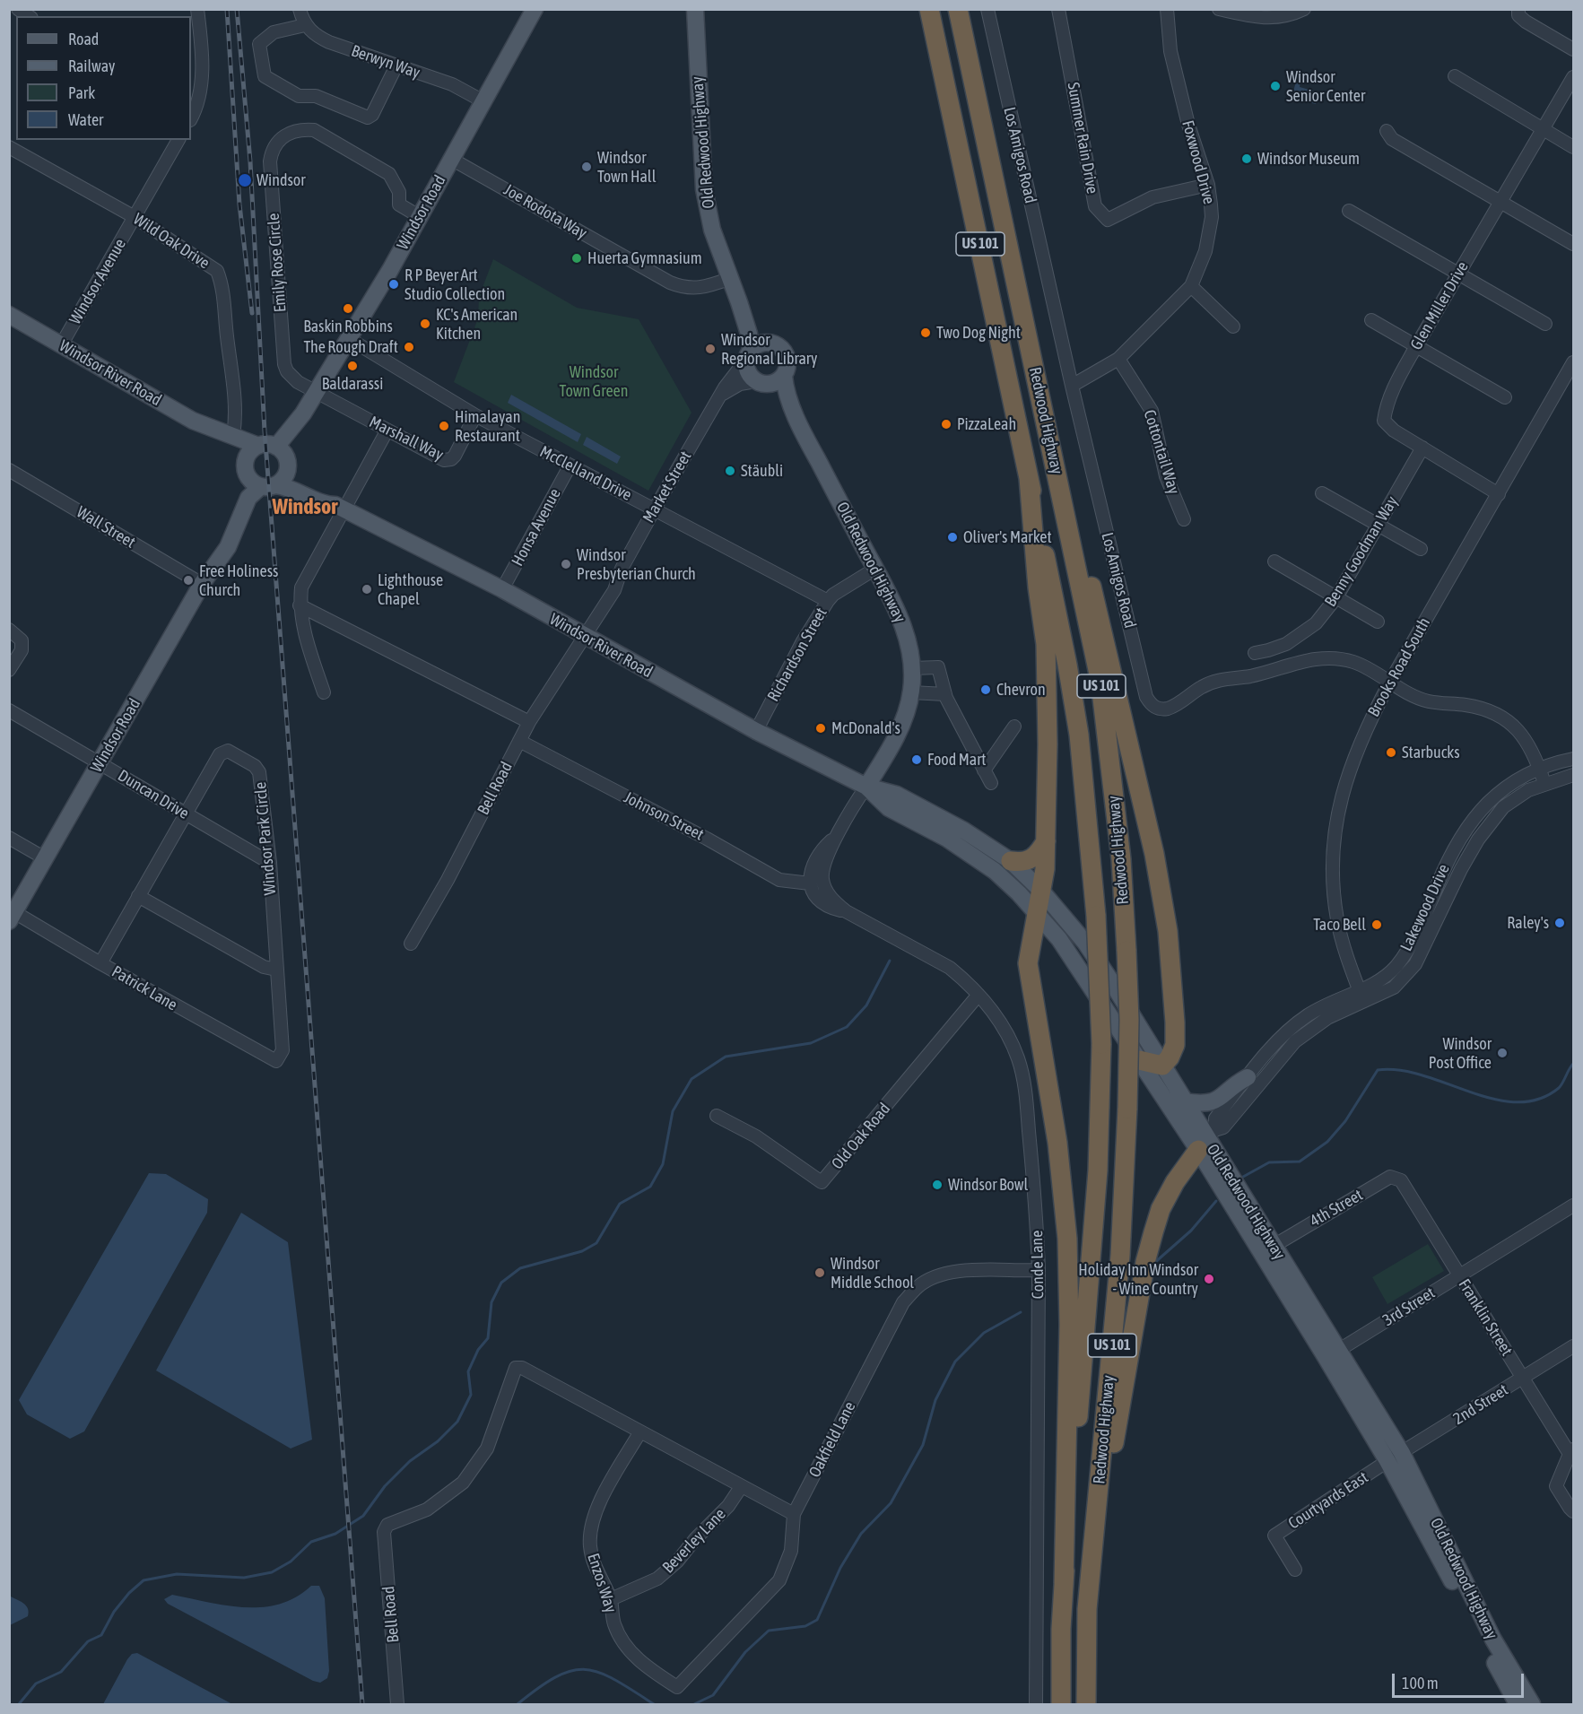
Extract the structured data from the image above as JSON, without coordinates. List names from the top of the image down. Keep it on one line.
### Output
{"streets":{"highway":["US 101","Redwood Highway"],"main road":["Old Redwood Highway","Windsor Road","Windsor River Road"],"street":["Berwyn Way","Summer Rain Drive","Los Amigos Road","Foxwood Drive","Joe Rodota Way","Wild Oak Drive","Emily Rose Circle","Windsor Avenue","Glen Miller Drive","Marshall Way","Cottontail Way","McClelland Drive","Market Street","Wall Street","Honsa Avenue","Benny Goodman Way","Richardson Street","Brooks Road South","Bell Road","Duncan Drive","Johnson Street","Windsor Park Circle","Lakewood Drive","Patrick Lane","Old Oak Road","4th Street","Conde Lane","3rd Street","Franklin Street","2nd Street","Oakfield Lane","Courtyards East","Beverley Lane","Enzos Way"]},"crossings":[["Berwyn Way","Windsor Road"],["Summer Rain Drive","Foxwood Drive"],["Old Redwood Highway","Joe Rodota Way"],["Old Redwood Highway","Windsor River Road"],["Old Redwood Highway","Market Street"],["Old Redwood Highway","Richardson Street"],["Old Redwood Highway","Lakewood Drive"],["Old Redwood Highway","4th Street"],["Old Redwood Highway","Conde Lane"],["Old Redwood Highway","3rd Street"],["Old Redwood Highway","2nd Street"],["Old Redwood Highway","Courtyards East"],["Los Amigos Road","Foxwood Drive"],["Los Amigos Road","Brooks Road South"],["Los Amigos Road","Lakewood Drive"],["Foxwood Drive","Cottontail Way"],["Joe Rodota Way","Windsor Road"],["Windsor Road","Emily Rose Circle"],["Windsor Road","Windsor River Road"],["Windsor Road","Marshall Way"],["Windsor Road","McClelland Drive"],["Windsor Road","Wall Street"],["Windsor Road","Duncan Drive"],["Windsor Road","Patrick Lane"],["Wild Oak Drive","Windsor Avenue"],["Wild Oak Drive","Windsor River Road"],["Emily Rose Circle","Marshall Way"],["Windsor Avenue","Windsor River Road"],["Glen Miller Drive","Benny Goodman Way"],["Glen Miller Drive","Brooks Road South"],["Windsor River Road","Market Street"],["Windsor River Road","Honsa Avenue"],["Windsor River Road","Richardson Street"],["Windsor River Road","Bell Road"],["Windsor River Road","Conde Lane"],["Marshall Way","McClelland Drive"],["McClelland Drive","Market Street"],["McClelland Drive","Honsa Avenue"],["McClelland Drive","Richardson Street"],["Market Street","Bell Road"],["Brooks Road South","Lakewood Drive"],["Bell Road","Johnson Street"],["Bell Road","Enzos Way"],["Duncan Drive","Windsor Park Circle"],["Johnson Street","Conde Lane"],["Windsor Park Circle","Patrick Lane"],["Old Oak Road","Conde Lane"],["4th Street","Franklin Street"],["Conde Lane","Oakfield Lane"],["3rd Street","Franklin Street"],["Franklin Street","2nd Street"],["2nd Street","Courtyards East"],["Oakfield Lane","Enzos Way"],["Beverley Lane","Enzos Way"]],"districts":["Windsor"],"parks":["Windsor Town Green"],"places":["Windsor Senior Center","Windsor Museum","Windsor Town Hall","Windsor","Huerta Gymnasium","R P Beyer Art Studio Collection","Baskin Robbins","KC's American Kitchen","Two Dog Night","The Rough Draft","Windsor Regional Library","Baldarassi","PizzaLeah","Himalayan Restaurant","Stäubli","Oliver's Market","Windsor Presbyterian Church","Free Holiness Church","Lighthouse Chapel","Chevron","McDonald's","Starbucks","Food Mart","Raley's","Taco Bell","Windsor Post Office","Windsor Bowl","Windsor Middle School","Holiday Inn Windsor - Wine Country"],"legend":["Road","Railway","Park","Water"],"scale_bar":"100 m"}
